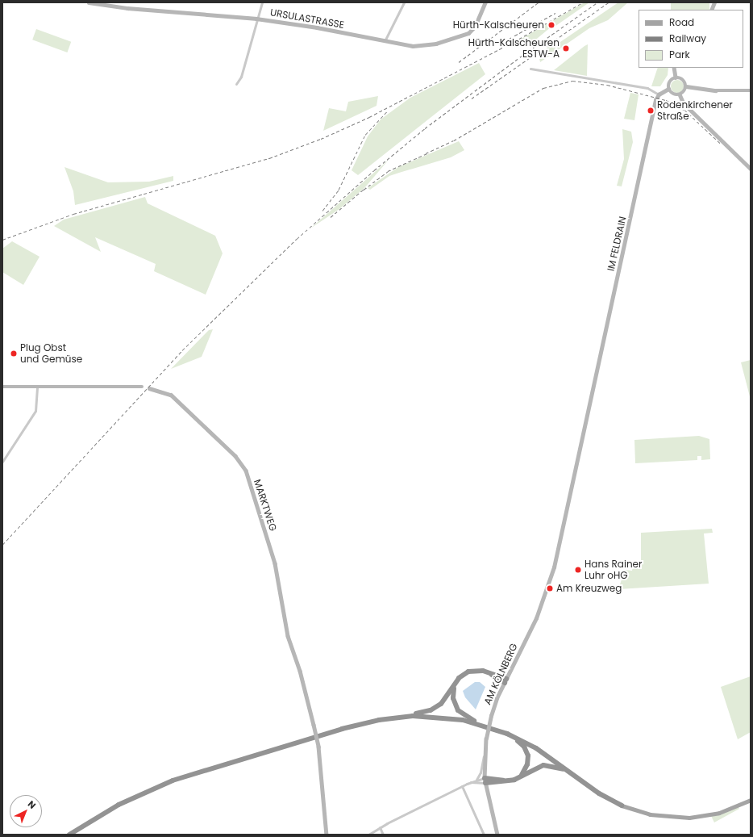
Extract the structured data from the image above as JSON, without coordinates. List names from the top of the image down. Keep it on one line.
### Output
{"streets":{"street":["URSULASTRASSE","IM FELDRAIN","MARKTWEG","AM KÖLNBERG"]},"crossings":[["IM FELDRAIN","AM KÖLNBERG"]],"places":["Hürth-Kalscheuren","Hürth-Kalscheuren ESTW-A","Rodenkirchener Straße","Plug Obst und Gemüse","Hans Rainer Luhr oHG","Am Kreuzweg"],"legend":["Road","Railway","Park"],"north":"top right"}
